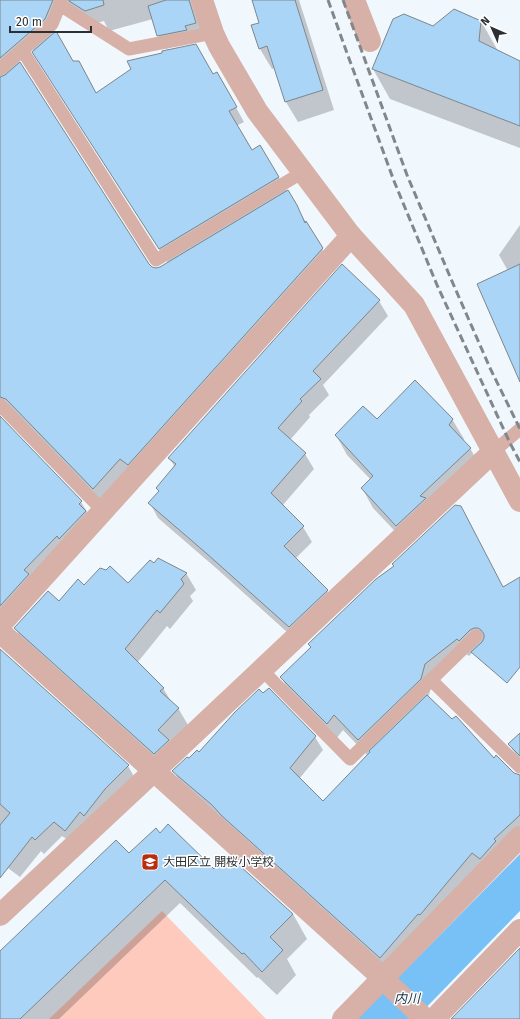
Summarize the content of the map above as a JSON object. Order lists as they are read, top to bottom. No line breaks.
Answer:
{"water":["内川"],"places":{"school or university":["大田区立 開桜小学校"]},"scale_bar":"20 m","north":"top left"}
